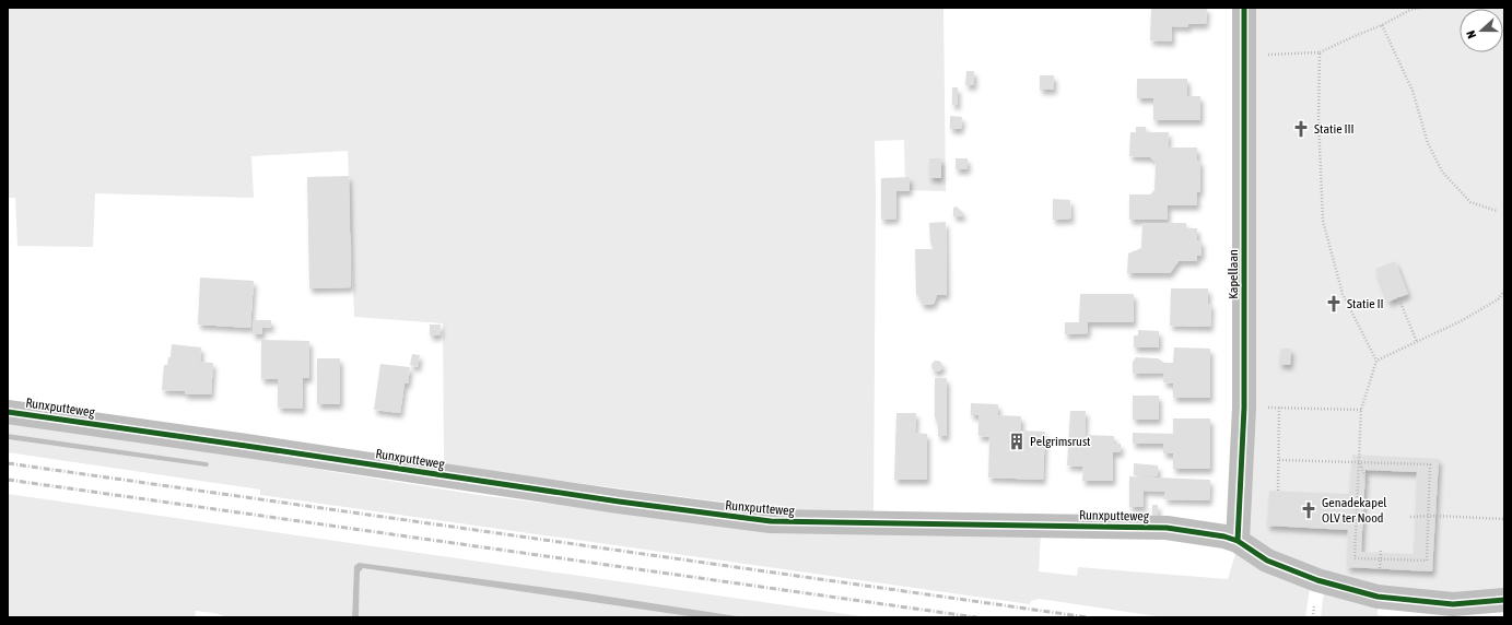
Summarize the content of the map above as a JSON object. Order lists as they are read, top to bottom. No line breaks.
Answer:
{"streets":{"street":["Kapellaan","Runxputteweg"]},"crossings":[["Kapellaan","Runxputteweg"]],"places":{"church":["Statie III","Statie II","Genadekapel OLV ter Nood"],"building":["Pelgrimsrust"]},"north":"left"}
